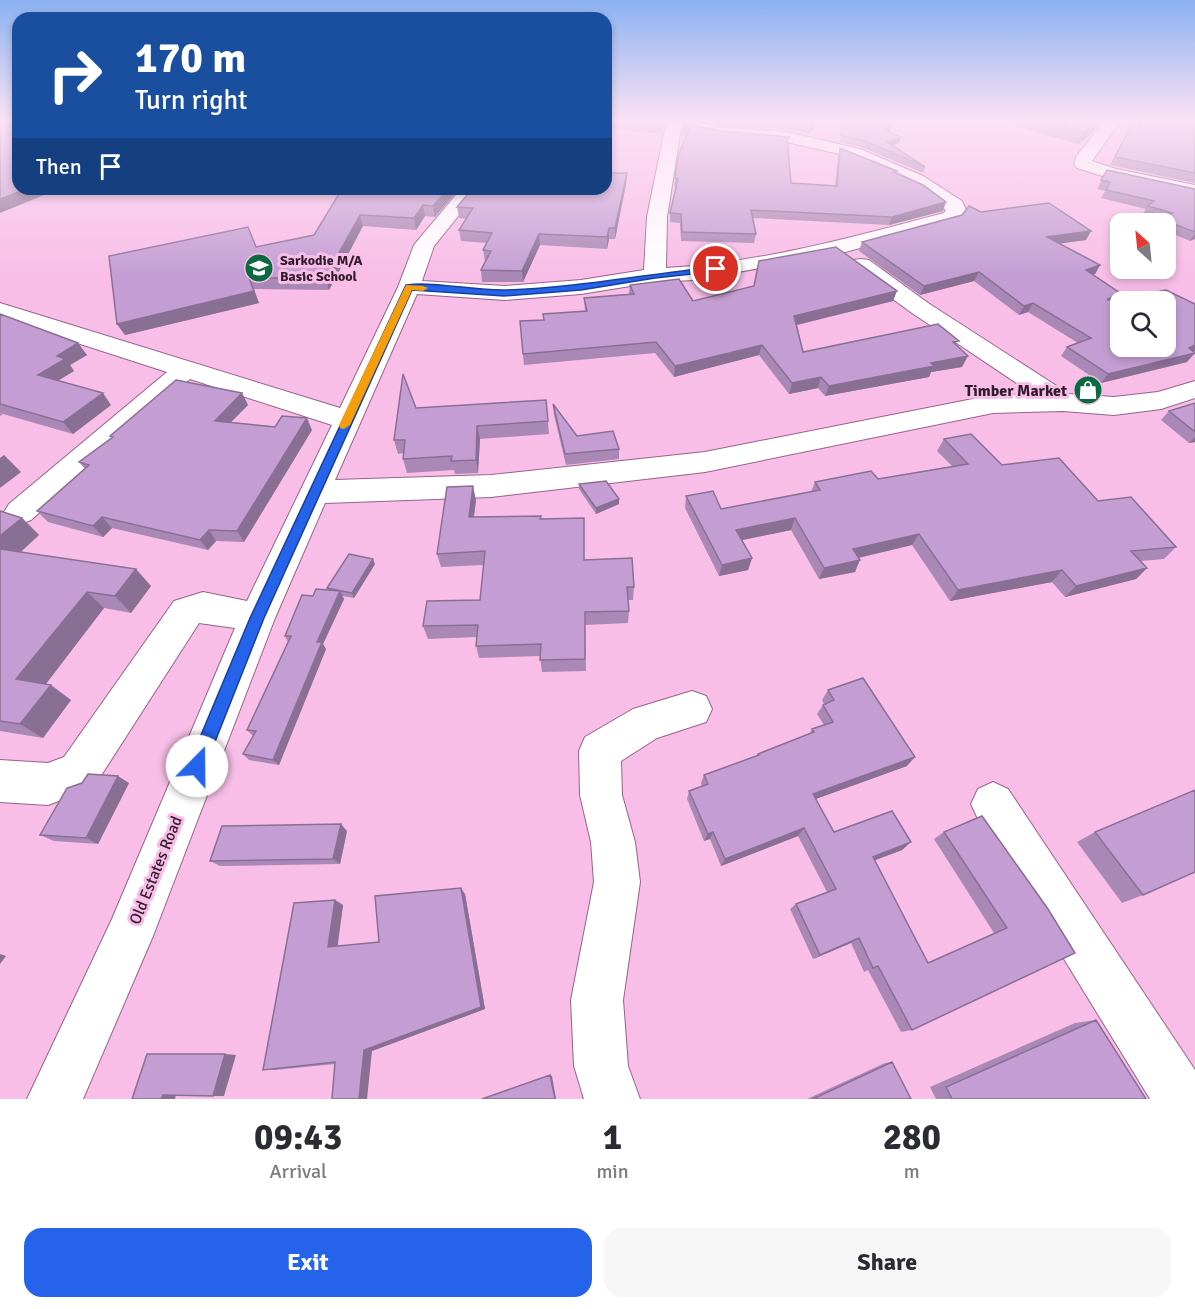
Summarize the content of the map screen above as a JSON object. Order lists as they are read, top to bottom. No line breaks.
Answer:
{"streets":{"street":["Old Estates Road"]},"places":{"school or university":["Sarkodie M/A Basic School"],"shop":["Timber Market"]},"north":"top left","page":{"turn":["170 m","Turn right"],"then":"Then","eta":["09:43","Arrival","1","min","280","m"],"buttons":["Exit","Share"]}}
